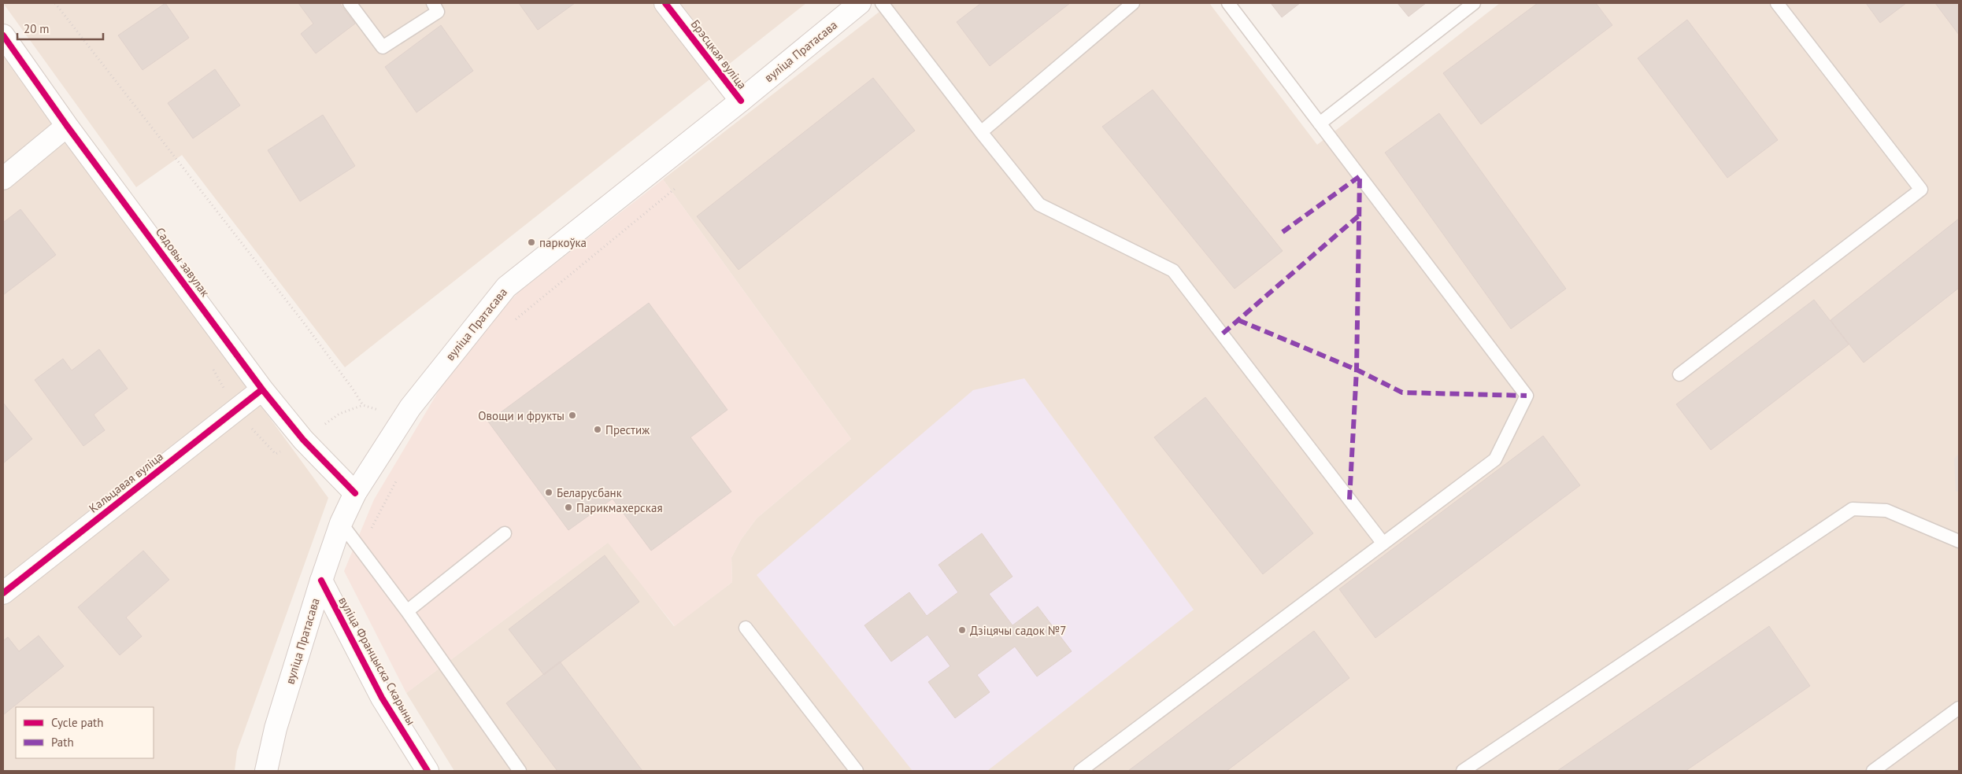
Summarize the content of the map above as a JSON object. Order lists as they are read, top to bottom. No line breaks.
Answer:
{"streets":{"street":["вуліца Пратасава","Брэсцкая вуліца","Садовы завулак","Кальцавая вуліца","вуліца Францыска Скарыны"]},"crossings":[["вуліца Пратасава","Брэсцкая вуліца"],["вуліца Пратасава","Садовы завулак"],["вуліца Пратасава","вуліца Францыска Скарыны"],["Садовы завулак","Кальцавая вуліца"]],"places":["паркоўка","Овощи и фрукты","Престиж","Беларусбанк","Парикмахерская","Дзіцячы садок №7"],"legend":["Cycle path","Path"],"scale_bar":"20 m"}
